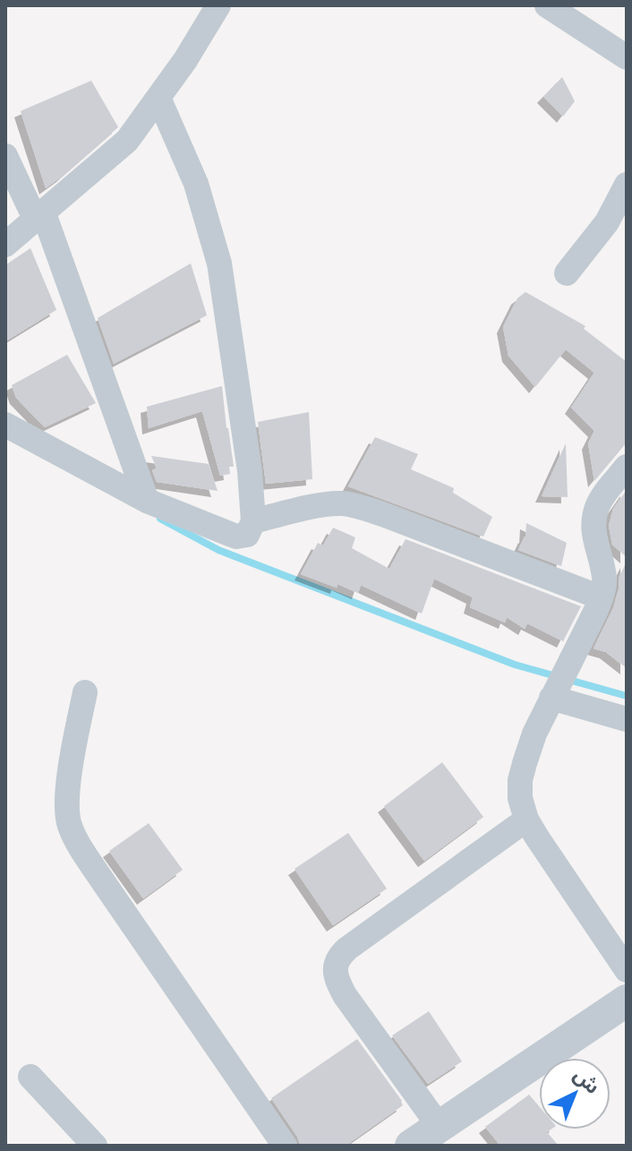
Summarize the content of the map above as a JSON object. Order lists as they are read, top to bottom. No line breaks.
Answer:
{"north":"top right"}
